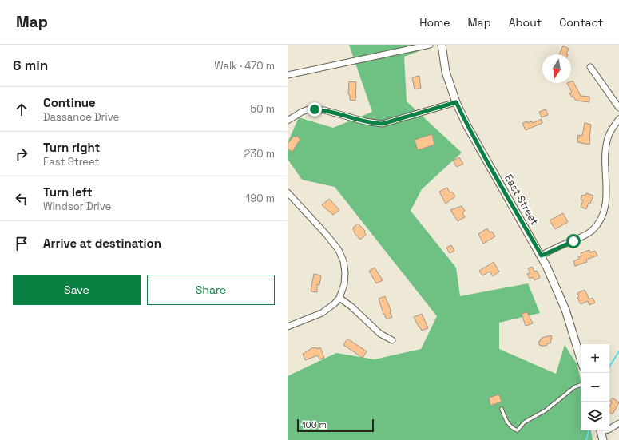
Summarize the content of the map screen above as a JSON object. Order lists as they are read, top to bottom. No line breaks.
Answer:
{"streets":{"street":["East Street"]},"scale_bar":"100 m","north":"bottom","page":{"header":"Map","nav":["Home","Map","About","Contact"],"heading":["6 min","Walk · 470 m"],"list":[["Continue","Dassance Drive","50 m"],["Turn right","East Street","230 m"],["Turn left","Windsor Drive","190 m"],"Arrive at destination"],"buttons":["Save","Share"],"map_buttons":["+","−"],"scale":"100 m"}}
